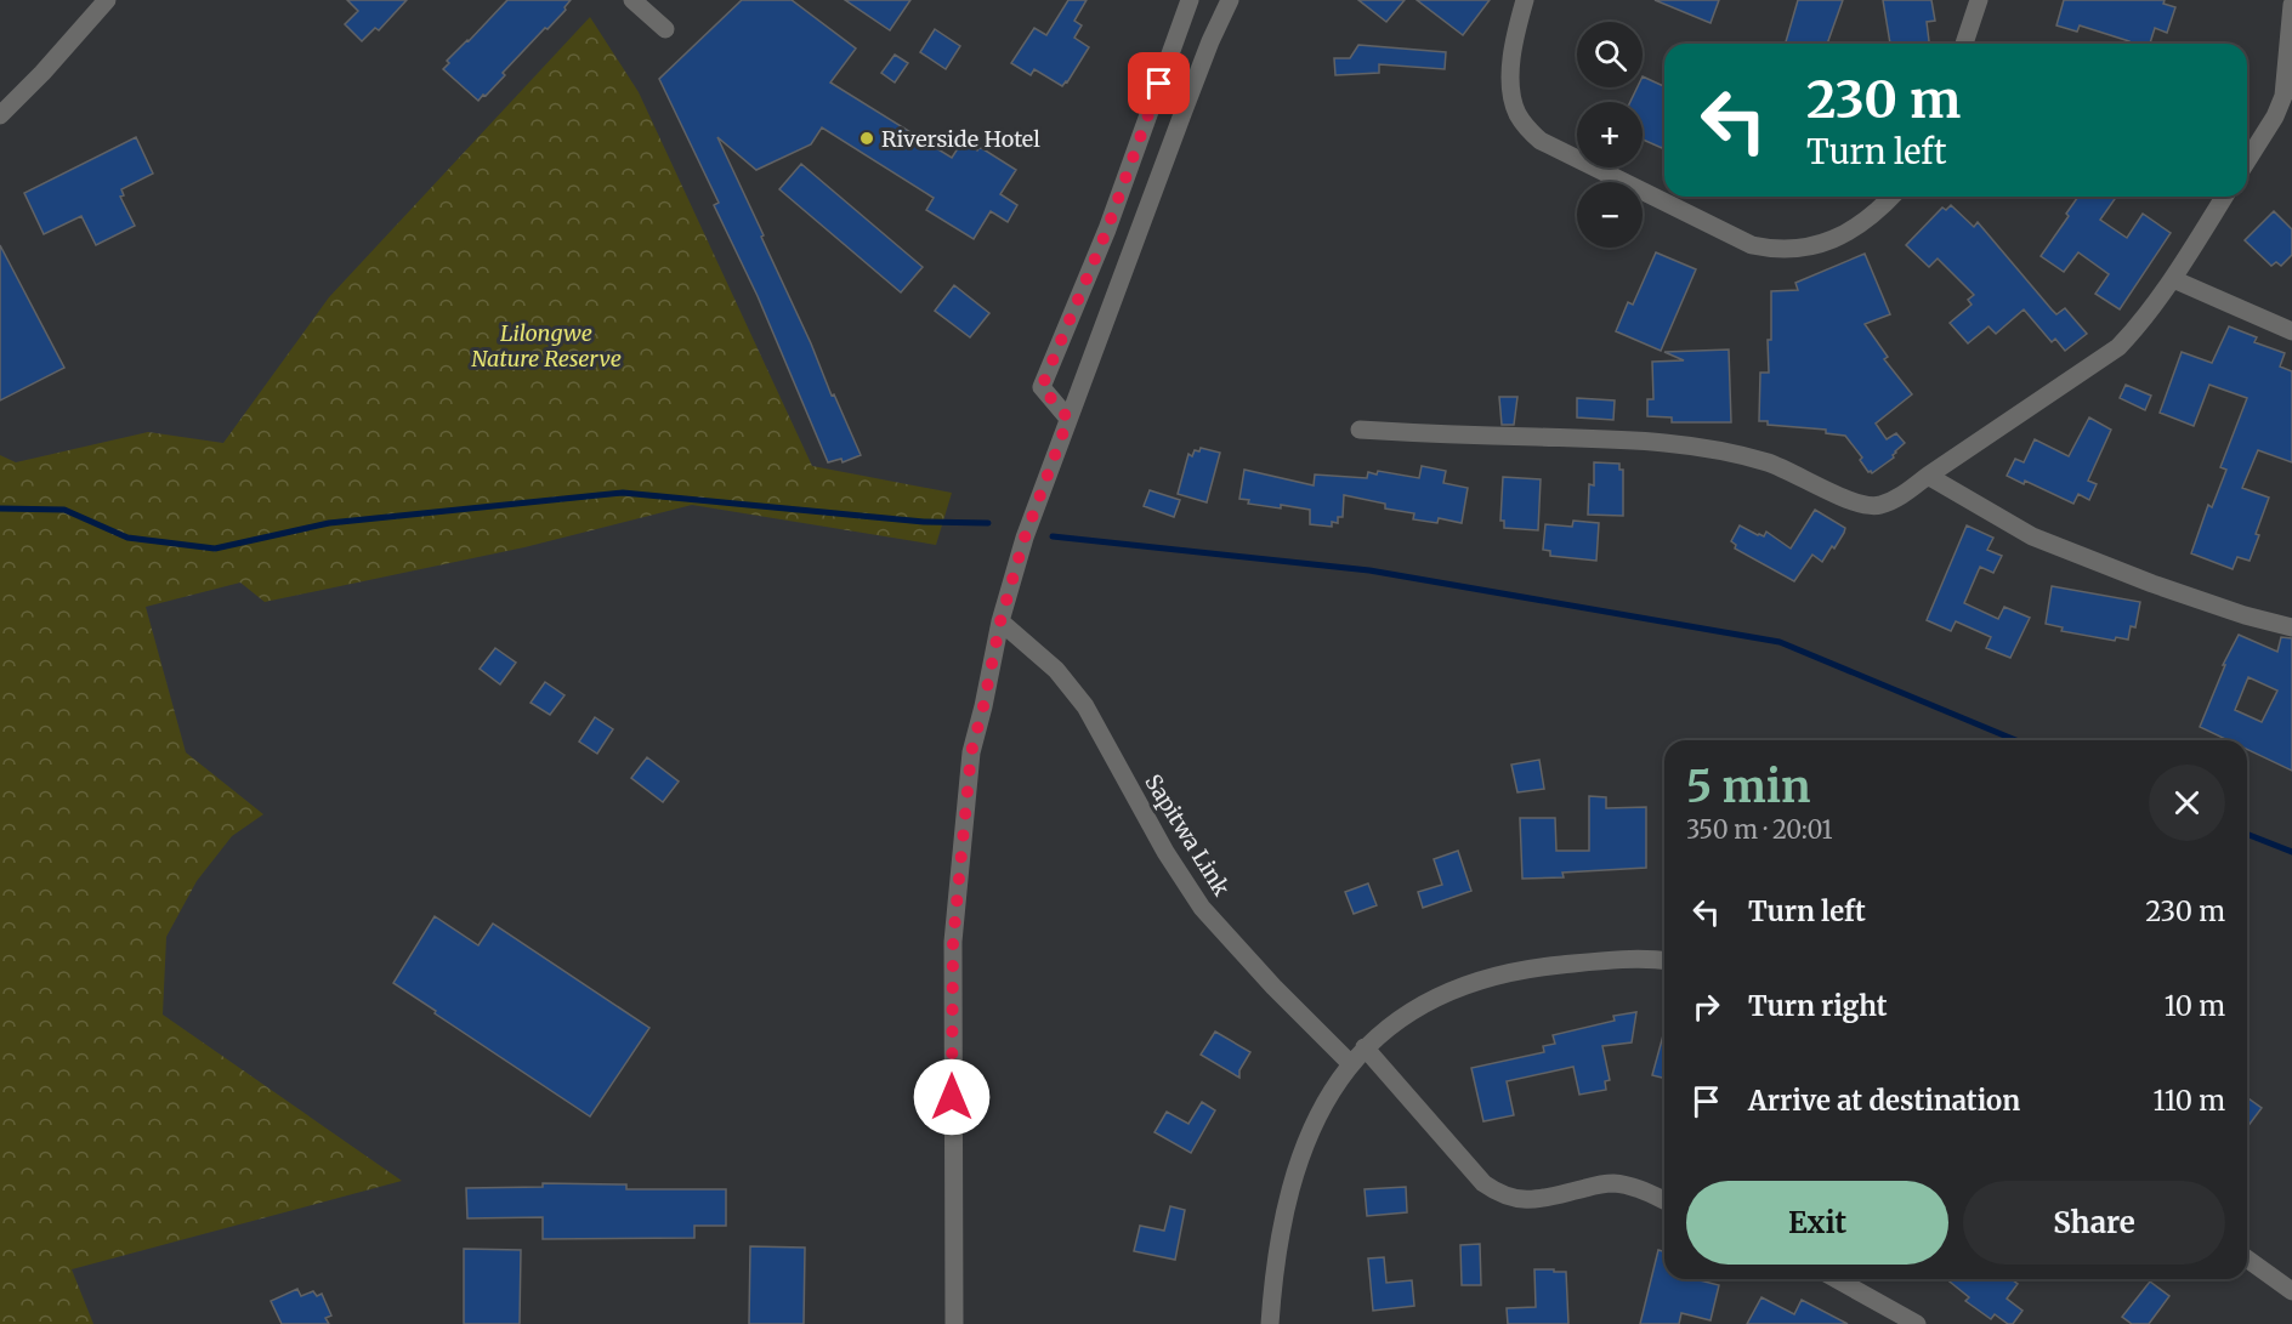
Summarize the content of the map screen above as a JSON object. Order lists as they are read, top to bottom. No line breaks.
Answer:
{"streets":{"street":["Sapitwa Link"]},"parks":["Lilongwe Nature Reserve"],"places":["Riverside Hotel"],"page":{"map_buttons":["+","−"],"turn":["230 m","Turn left"],"heading":["5 min","350 m · 20:01"],"list":[{"name":"Turn left","value":"230 m"},{"name":"Turn right","value":"10 m"},{"name":"Arrive at destination","value":"110 m"}],"buttons":["Exit","Share"]}}
